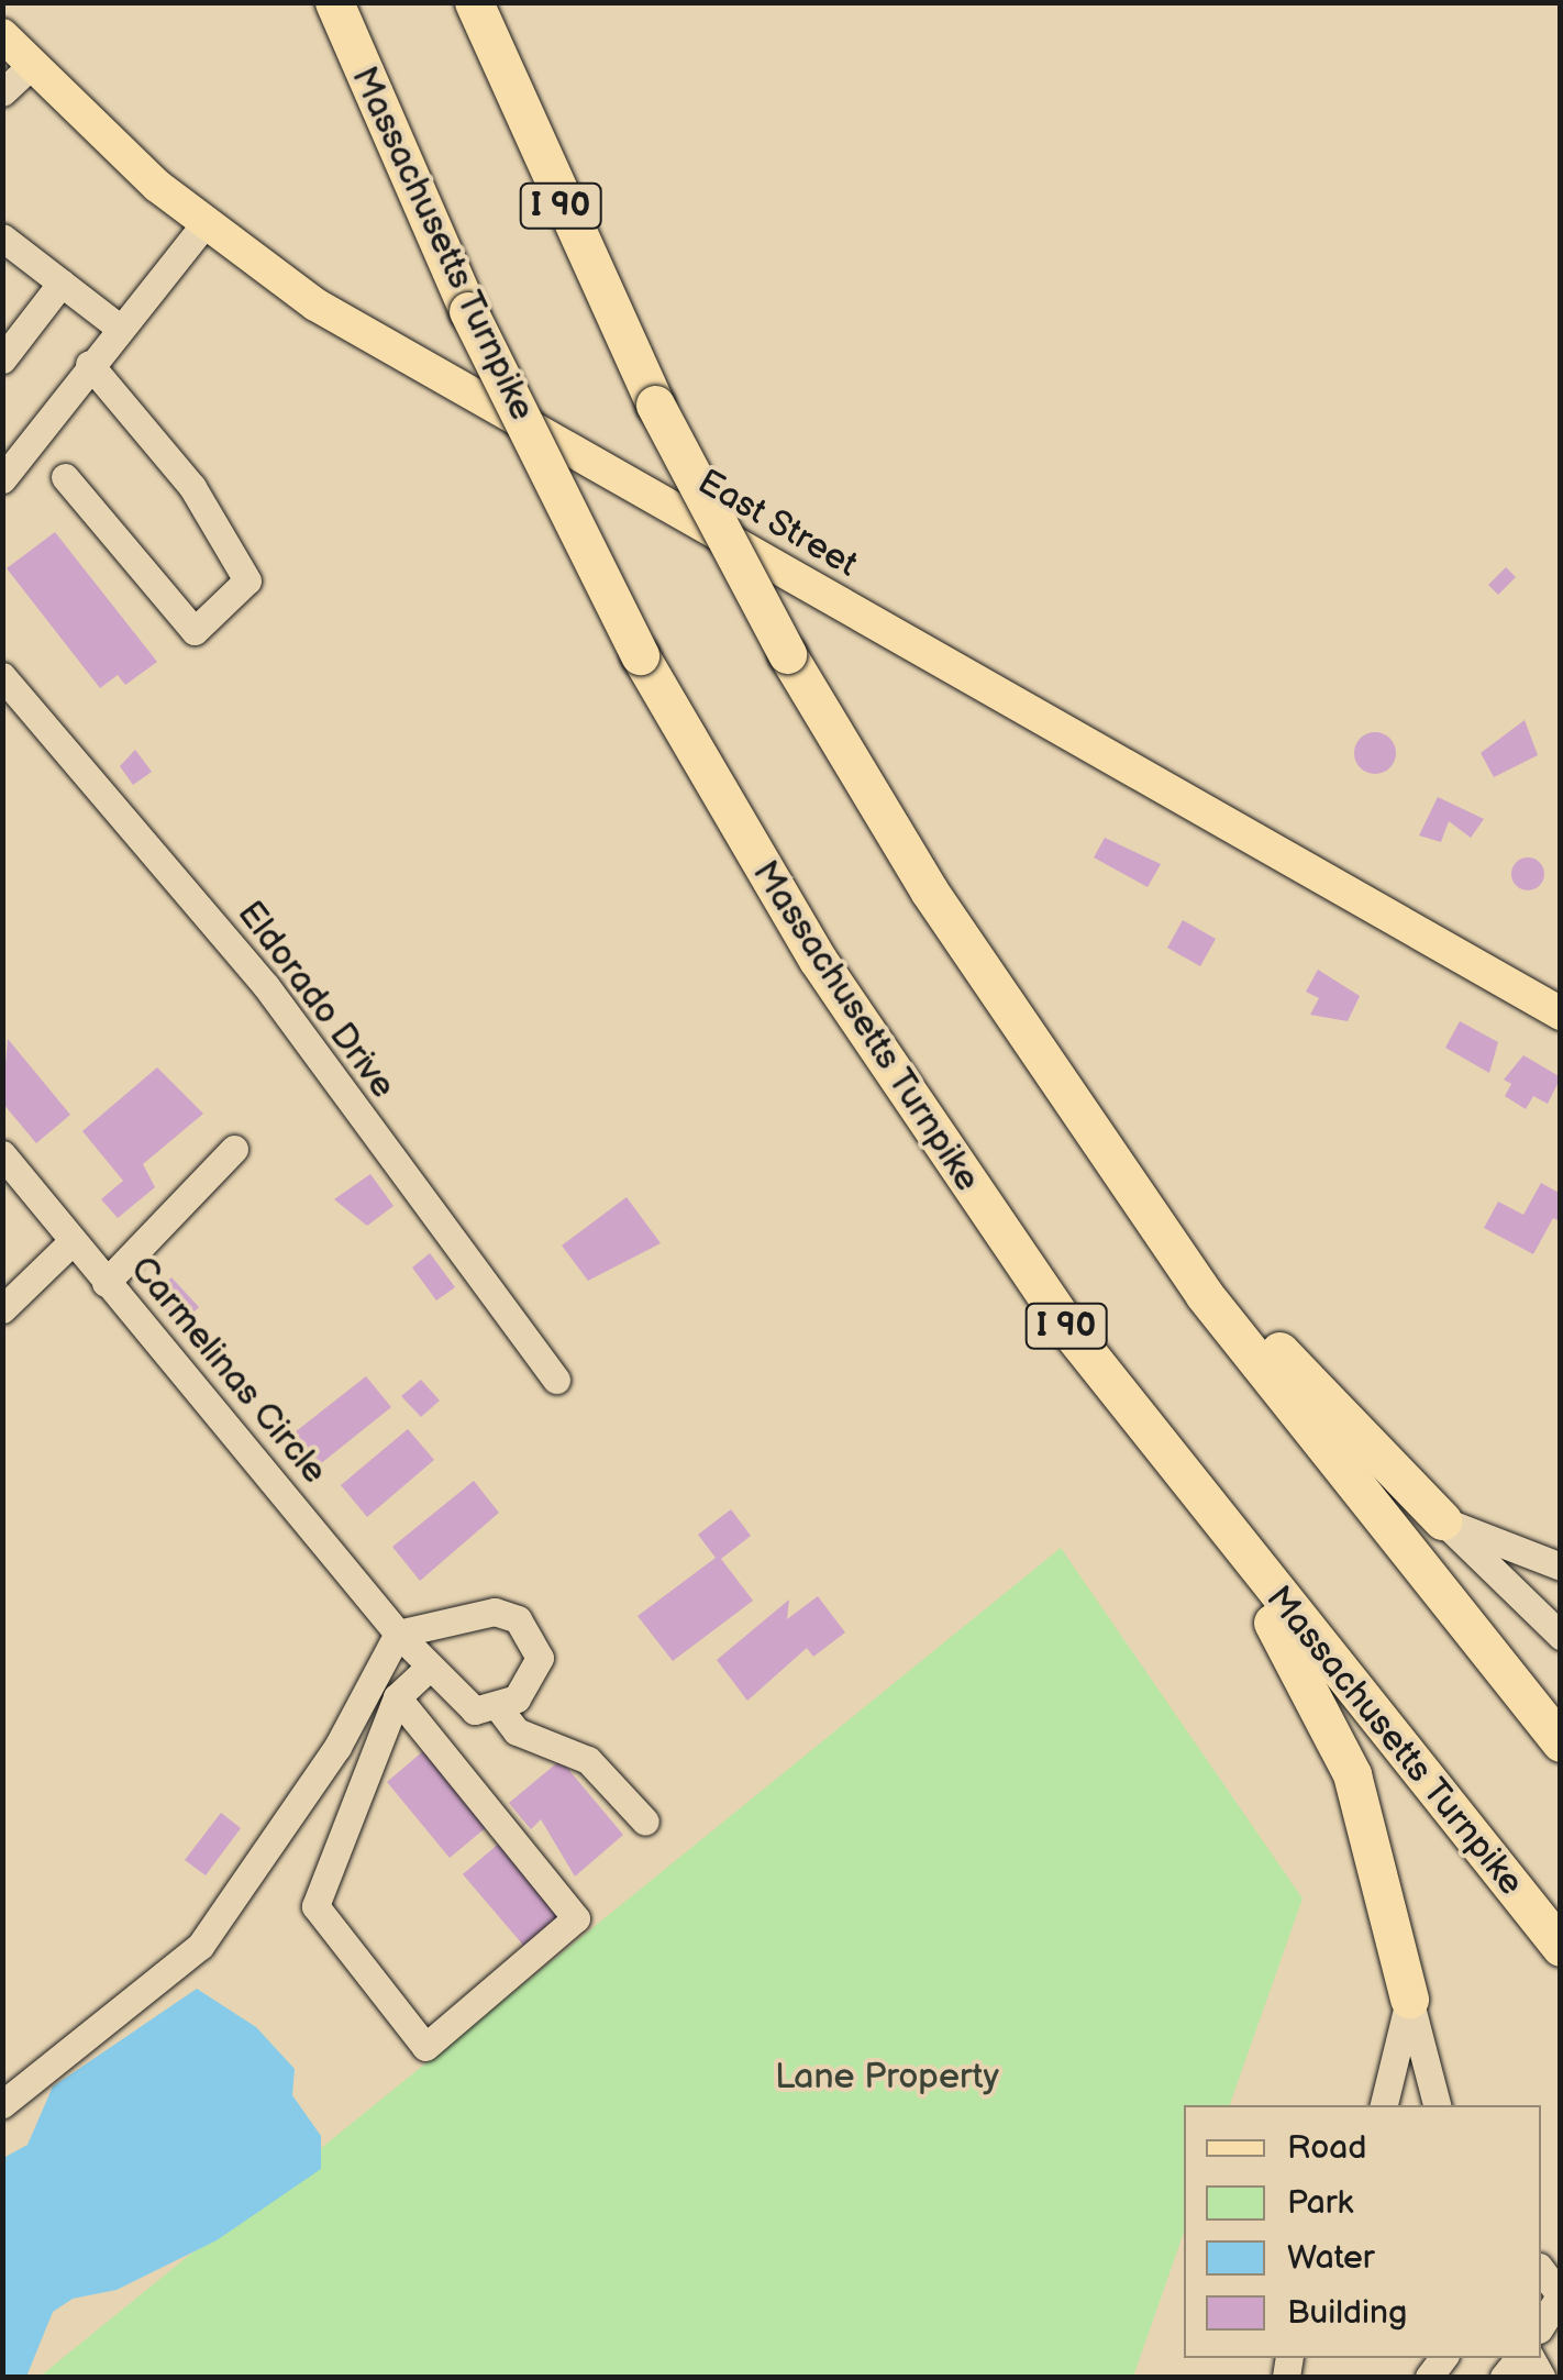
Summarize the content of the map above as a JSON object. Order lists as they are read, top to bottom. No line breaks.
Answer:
{"streets":{"highway":["I 90","Massachusetts Turnpike"],"main road":["East Street"],"street":["Eldorado Drive","Carmelinas Circle"]},"parks":["Lane Property"],"legend":["Road","Park","Water","Building"]}
